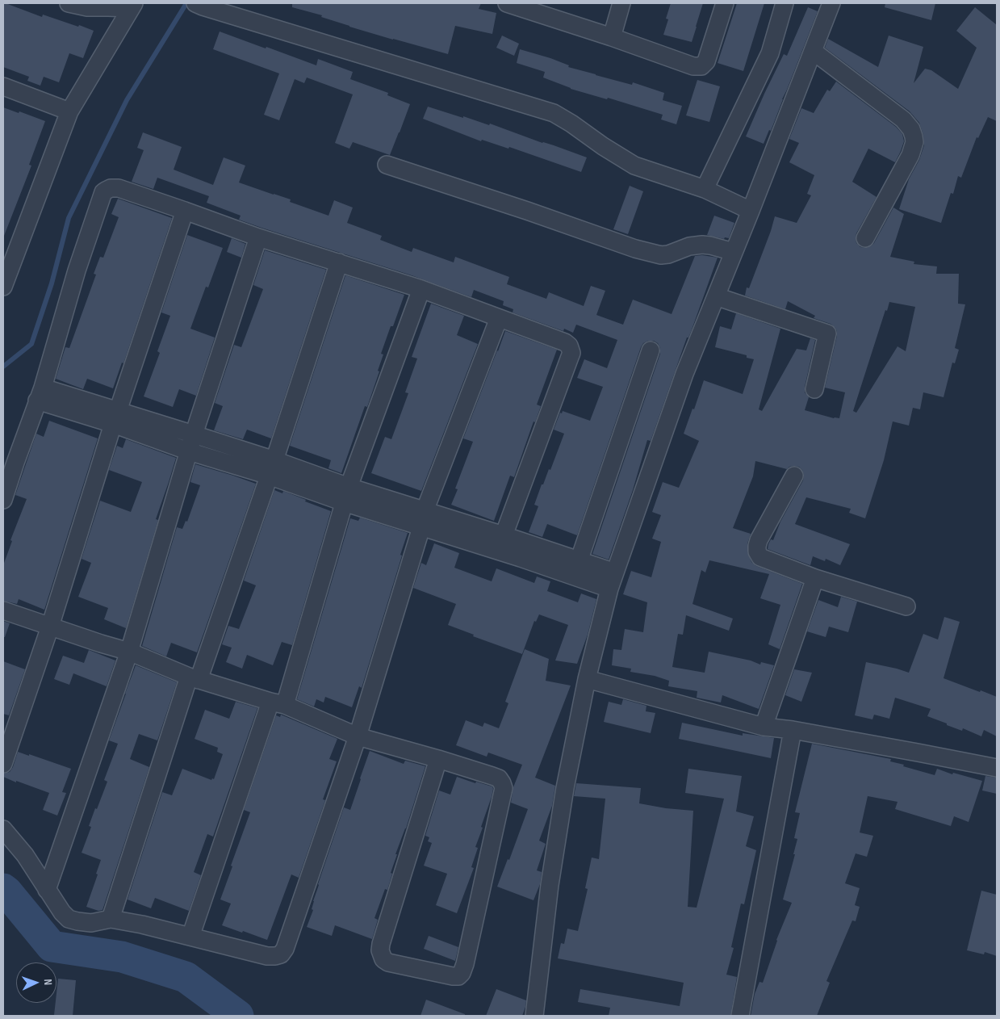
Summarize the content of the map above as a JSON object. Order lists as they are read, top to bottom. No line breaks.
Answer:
{"north":"right"}
